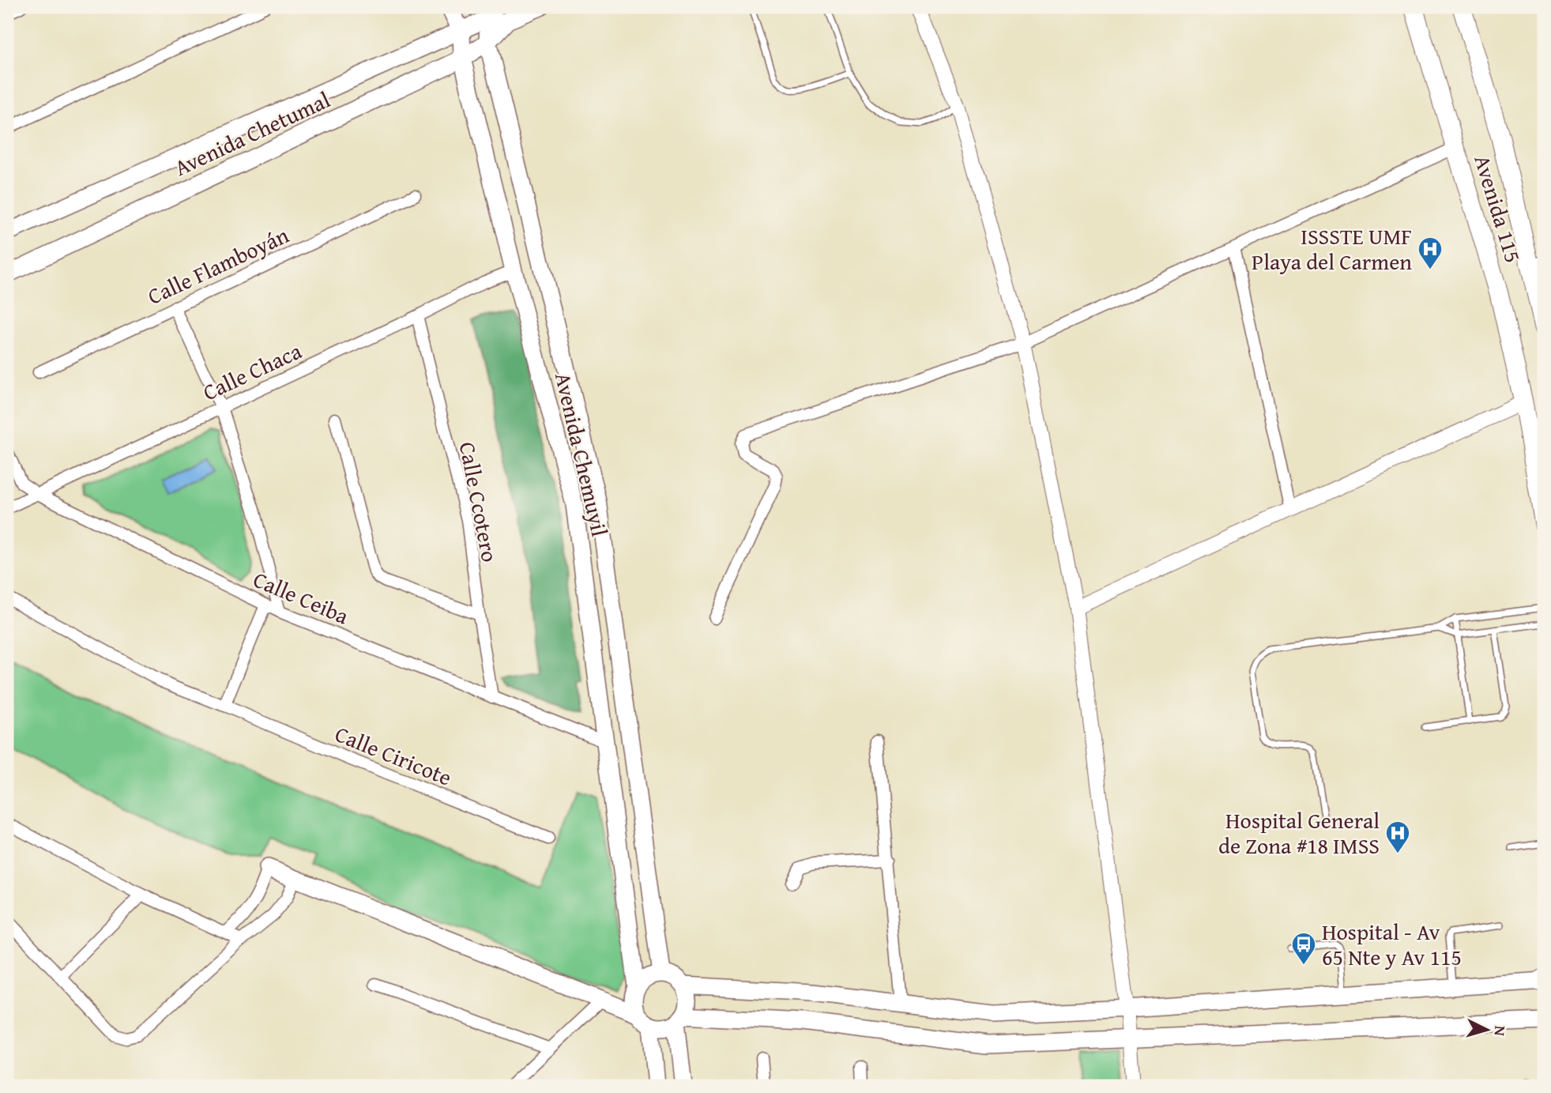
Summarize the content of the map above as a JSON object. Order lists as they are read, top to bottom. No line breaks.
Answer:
{"streets":{"main road":["Avenida Chetumal","Avenida 115","Avenida Chemuyil"],"street":["Calle Flamboyán","Calle Chaca","Calle Ccotero","Calle Ceiba","Calle Ciricote"]},"crossings":[["Avenida Chetumal","Avenida Chemuyil"],["Calle Chaca","Avenida Chemuyil"],["Calle Chaca","Calle Ccotero"],["Calle Chaca","Calle Ceiba"],["Avenida Chemuyil","Calle Ceiba"],["Calle Ccotero","Calle Ceiba"]],"places":{"hospital":["ISSSTE UMF Playa del Carmen","Hospital General de Zona #18 IMSS"],"bus stop":["Hospital - Av 65 Nte y Av 115"]},"north":"right"}
